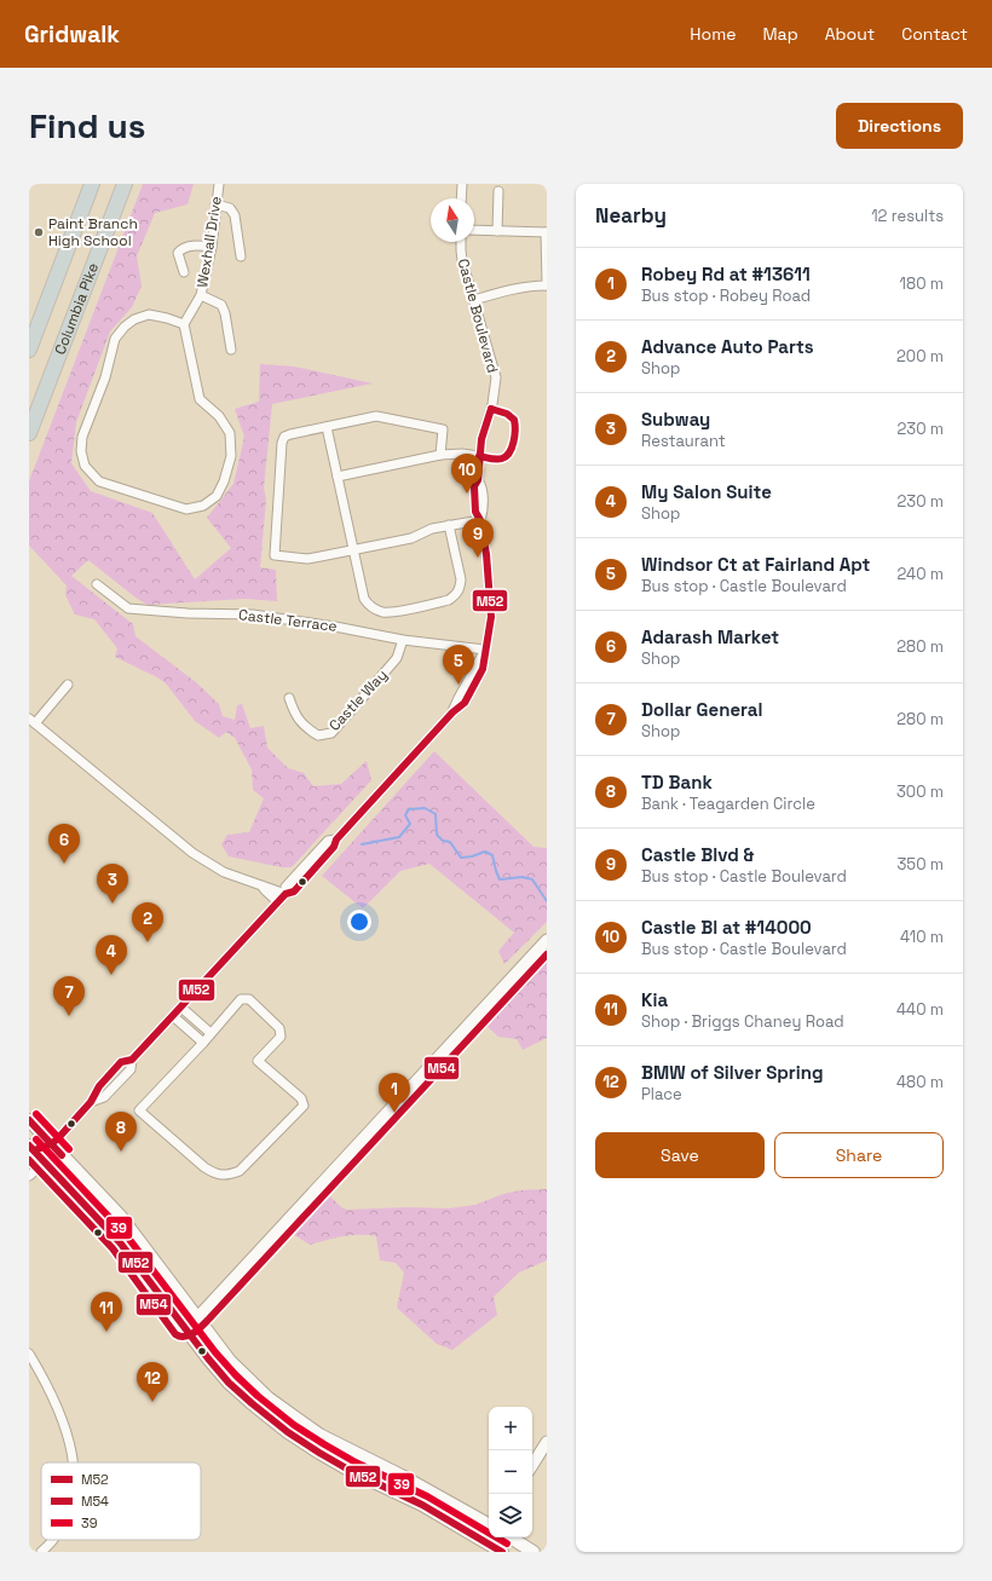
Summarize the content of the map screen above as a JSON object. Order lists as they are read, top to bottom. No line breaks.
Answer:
{"streets":{"highway":["Columbia Pike"],"street":["Wexhall Drive","Castle Boulevard","Castle Terrace","Castle Way"]},"crossings":[["Castle Boulevard","Castle Terrace"],["Castle Terrace","Castle Way"]],"places":["Paint Branch High School"],"lines":["transit line M52","transit line M54","transit line 39"],"legend":["M52","M54","39"],"north":"top","page":{"header":"Gridwalk","nav":["Home","Map","About","Contact"],"buttons":["Directions",["Save","Share"]],"title":"Find us","heading":["Nearby","12 results"],"list":[{"mark":"1","name":"Robey Rd at #13611","note":"Bus stop · Robey Road","value":"180 m"},{"mark":"2","name":"Advance Auto Parts","note":"Shop","value":"200 m"},{"mark":"3","name":"Subway","note":"Restaurant","value":"230 m"},{"mark":"4","name":"My Salon Suite","note":"Shop","value":"230 m"},{"mark":"5","name":"Windsor Ct at Fairland Apt","note":"Bus stop · Castle Boulevard","value":"240 m"},{"mark":"6","name":"Adarash Market","note":"Shop","value":"280 m"},{"mark":"7","name":"Dollar General","note":"Shop","value":"280 m"},{"mark":"8","name":"TD Bank","note":"Bank · Teagarden Circle","value":"300 m"},{"mark":"9","name":"Castle Blvd &","note":"Bus stop · Castle Boulevard","value":"350 m"},{"mark":"10","name":"Castle Bl at #14000","note":"Bus stop · Castle Boulevard","value":"410 m"},{"mark":"11","name":"Kia","note":"Shop · Briggs Chaney Road","value":"440 m"},{"mark":"12","name":"BMW of Silver Spring","note":"Place","value":"480 m"}],"pins":["10","9","5","6","3","2","4","7","1","8","11","12"],"map_buttons":["+","−"]}}
